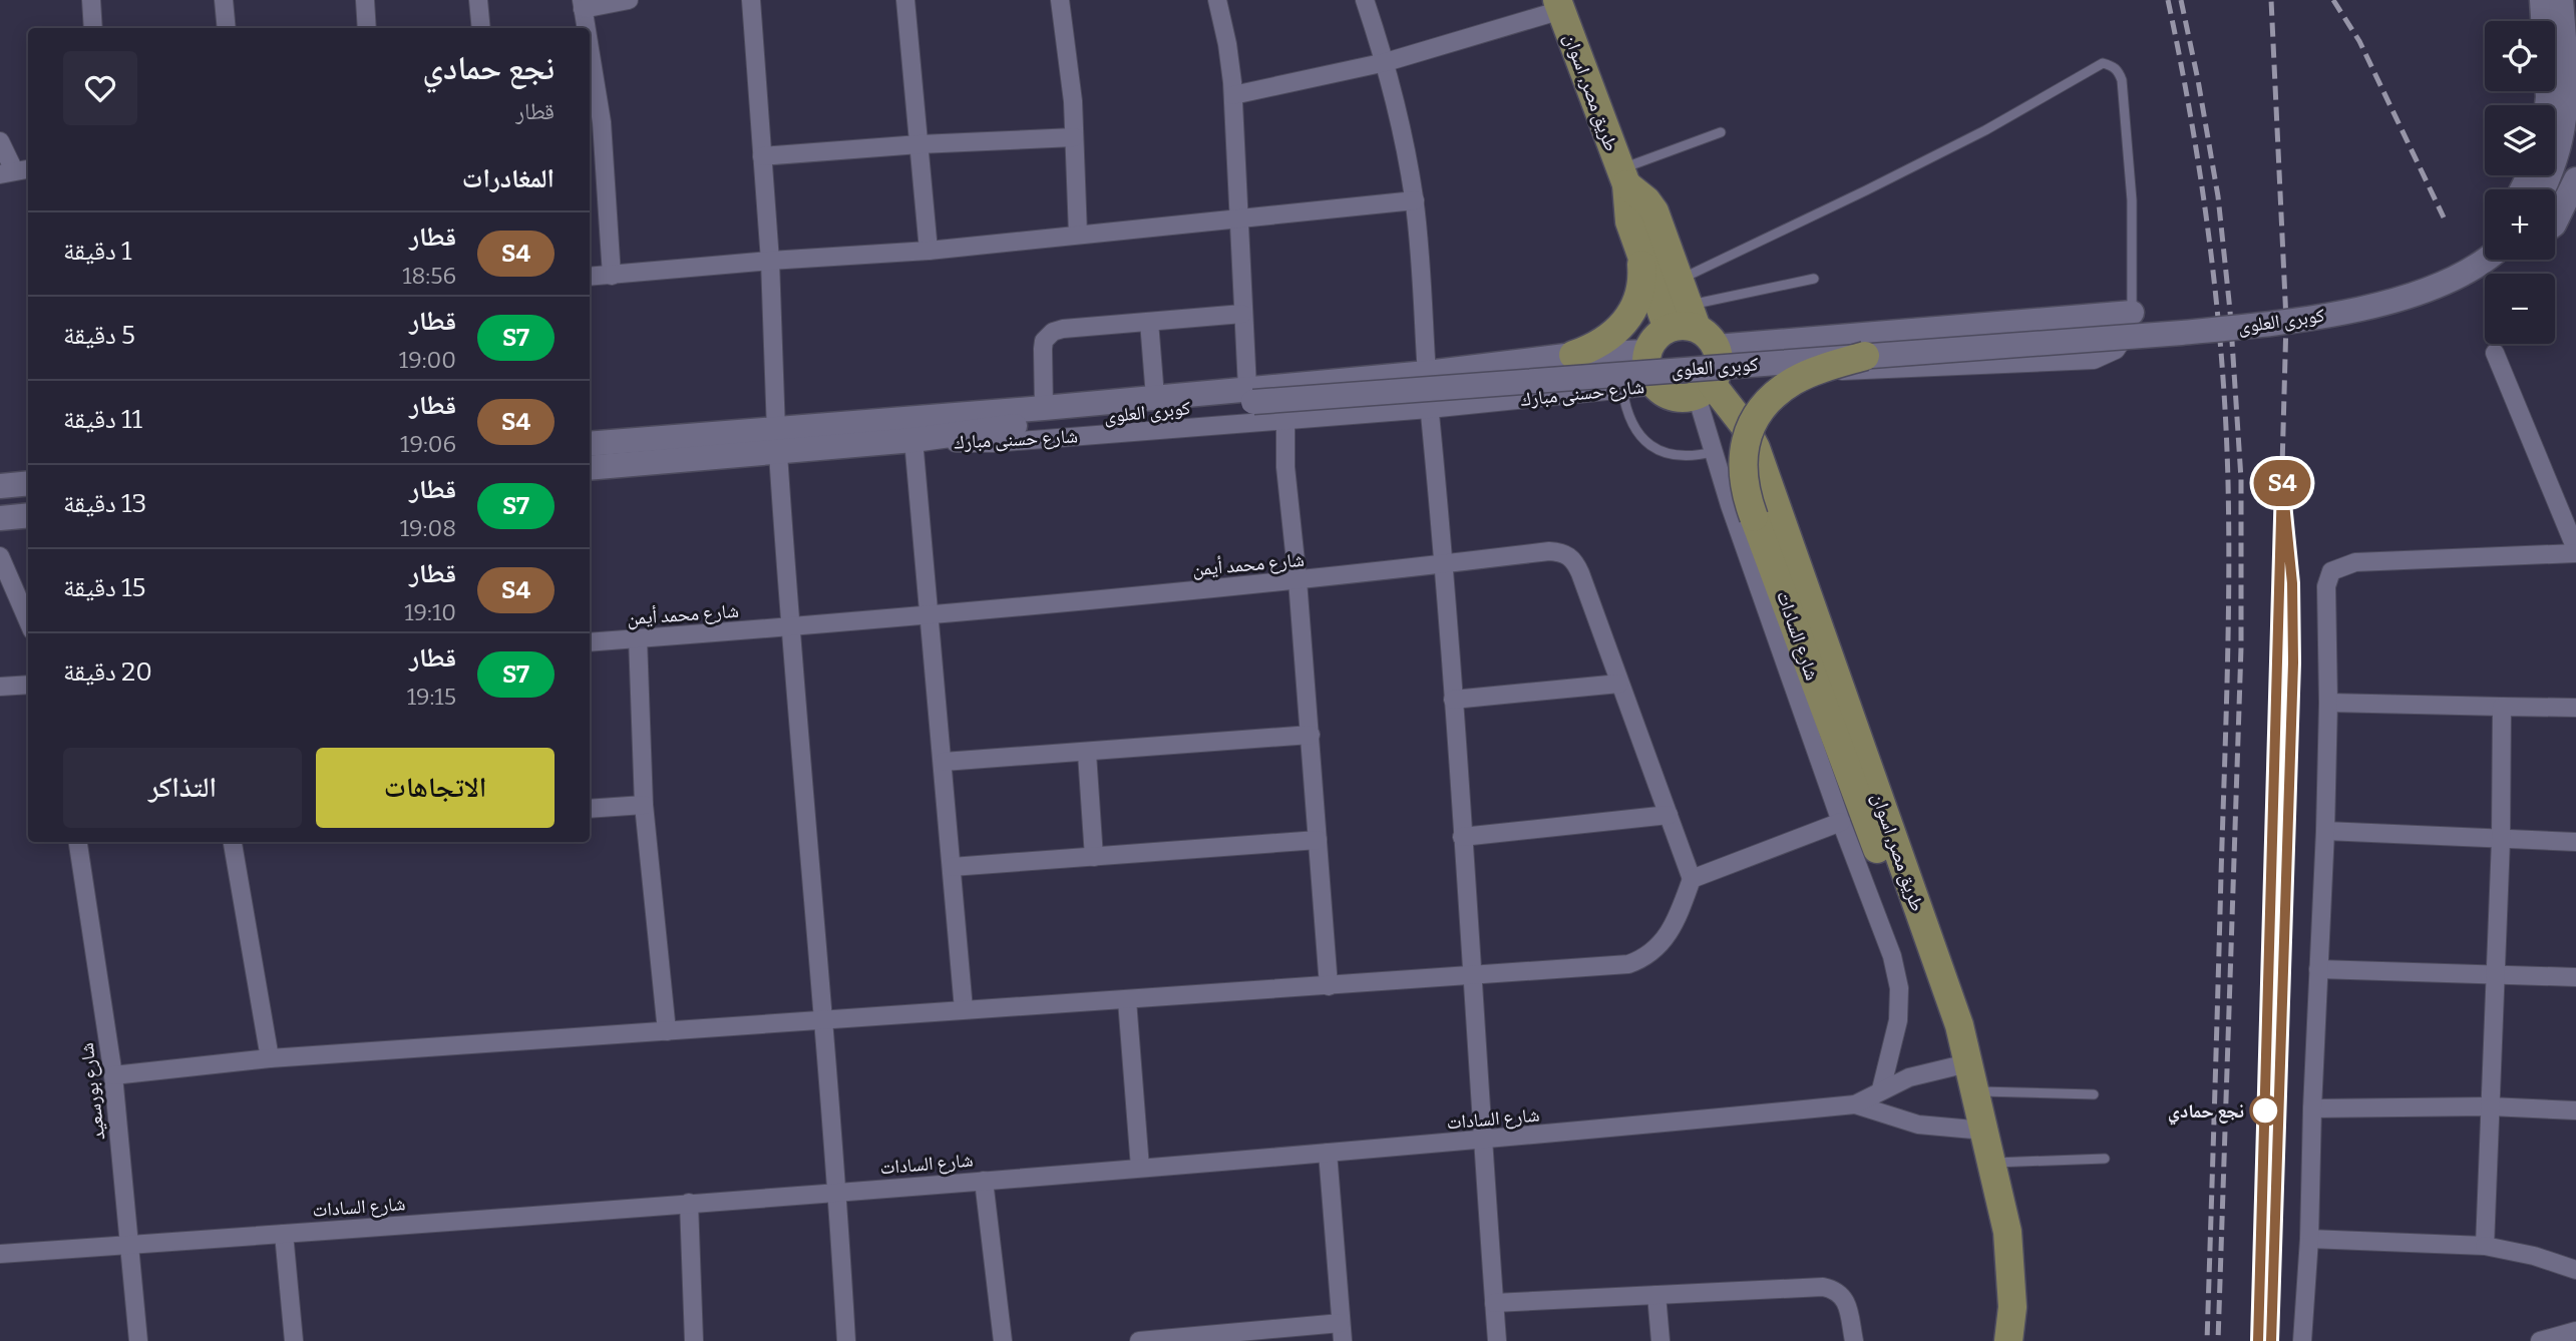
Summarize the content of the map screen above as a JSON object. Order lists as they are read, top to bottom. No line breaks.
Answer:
{"streets":{"main road":["طريق مصر, اسوان","كوبرى العلوى","شارع حسنى مبارك"],"street":["شارع محمد أيمن","شارع السادات","شارع بورسعيد"]},"crossings":[["طريق مصر, اسوان","شارع السادات"],["كوبرى العلوى","شارع حسنى مبارك"],["شارع السادات","شارع بورسعيد"]],"places":["نجع حمادي"],"page":{"on_map":"S4","map_buttons":["+","−"],"heading":[["نجع حمادي","قطار"],"المغادرات"],"list":[{"mark":"S4","name":"قطار","note":"18:56","value":"1 دقيقة"},{"mark":"S7","name":"قطار","note":"19:00","value":"5 دقيقة"},{"mark":"S4","name":"قطار","note":"19:06","value":"11 دقيقة"},{"mark":"S7","name":"قطار","note":"19:08","value":"13 دقيقة"},{"mark":"S4","name":"قطار","note":"19:10","value":"15 دقيقة"},{"mark":"S7","name":"قطار","note":"19:15","value":"20 دقيقة"}],"buttons":["الاتجاهات","التذاكر"]}}
